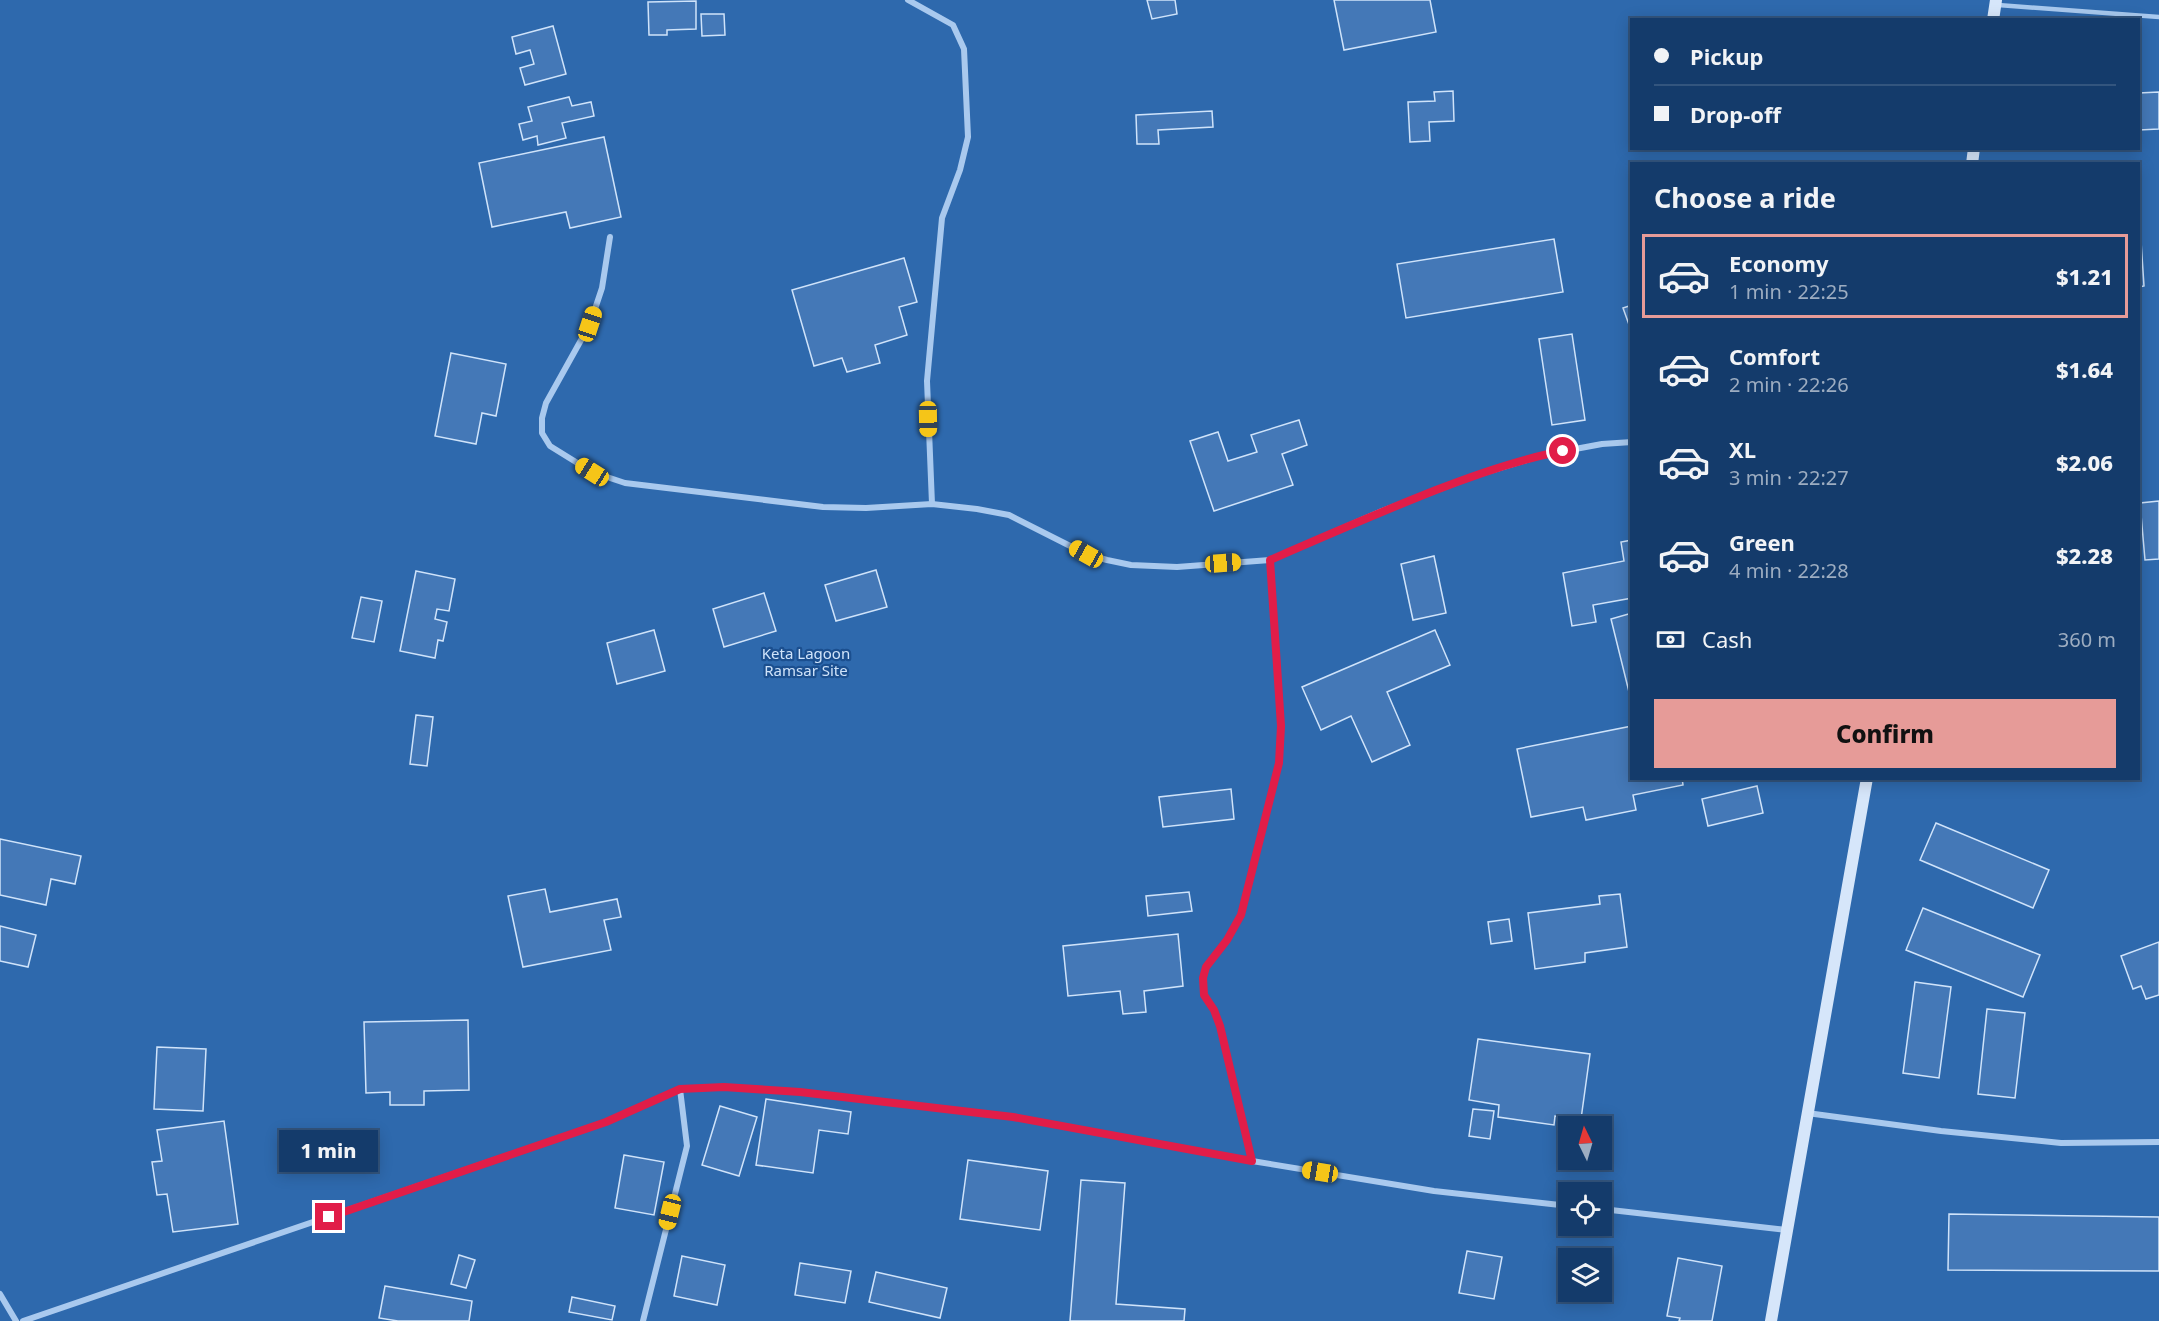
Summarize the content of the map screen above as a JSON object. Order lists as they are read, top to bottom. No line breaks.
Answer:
{"parks":["Keta Lagoon Ramsar Site"],"north":"top","page":{"banner":["Pickup","Drop-off"],"heading":"Choose a ride","list":[{"name":"Economy","note":"1 min · 22:25","value":"$1.21"},{"name":"Comfort","note":"2 min · 22:26","value":"$1.64"},{"name":"XL","note":"3 min · 22:27","value":"$2.06"},{"name":"Green","note":"4 min · 22:28","value":"$2.28"}],"pay":["Cash","360 m"],"buttons":"Confirm","bubble":"1 min"}}
